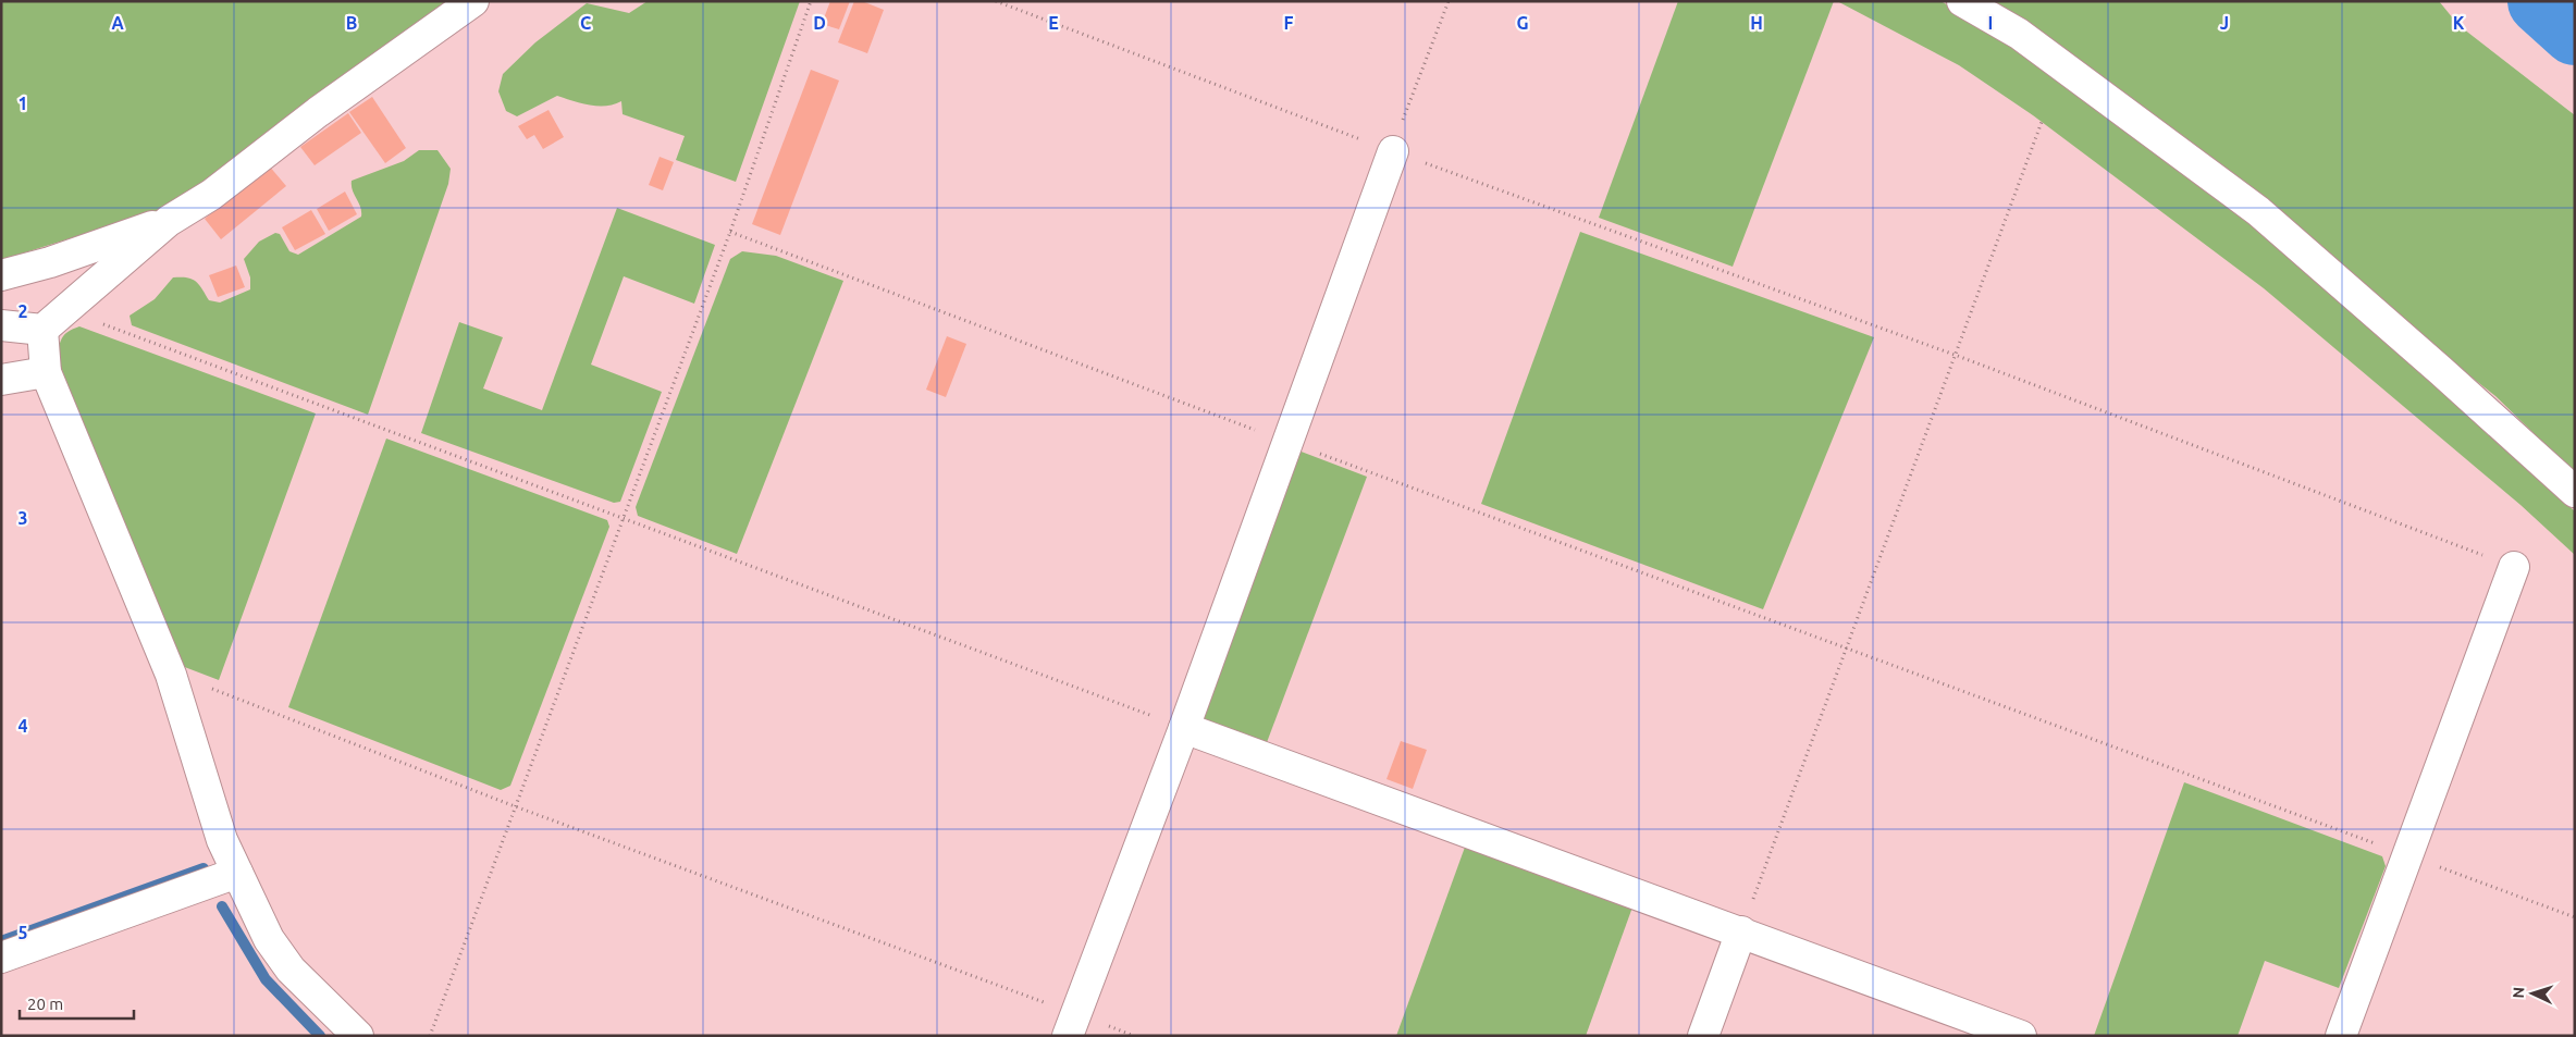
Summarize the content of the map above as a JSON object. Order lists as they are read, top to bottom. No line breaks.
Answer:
{"scale_bar":"20 m","north":"left","grid":{"columns":["A","B","C","D","E","F","G","H","I","J","K"],"rows":["1","2","3","4","5"]}}
